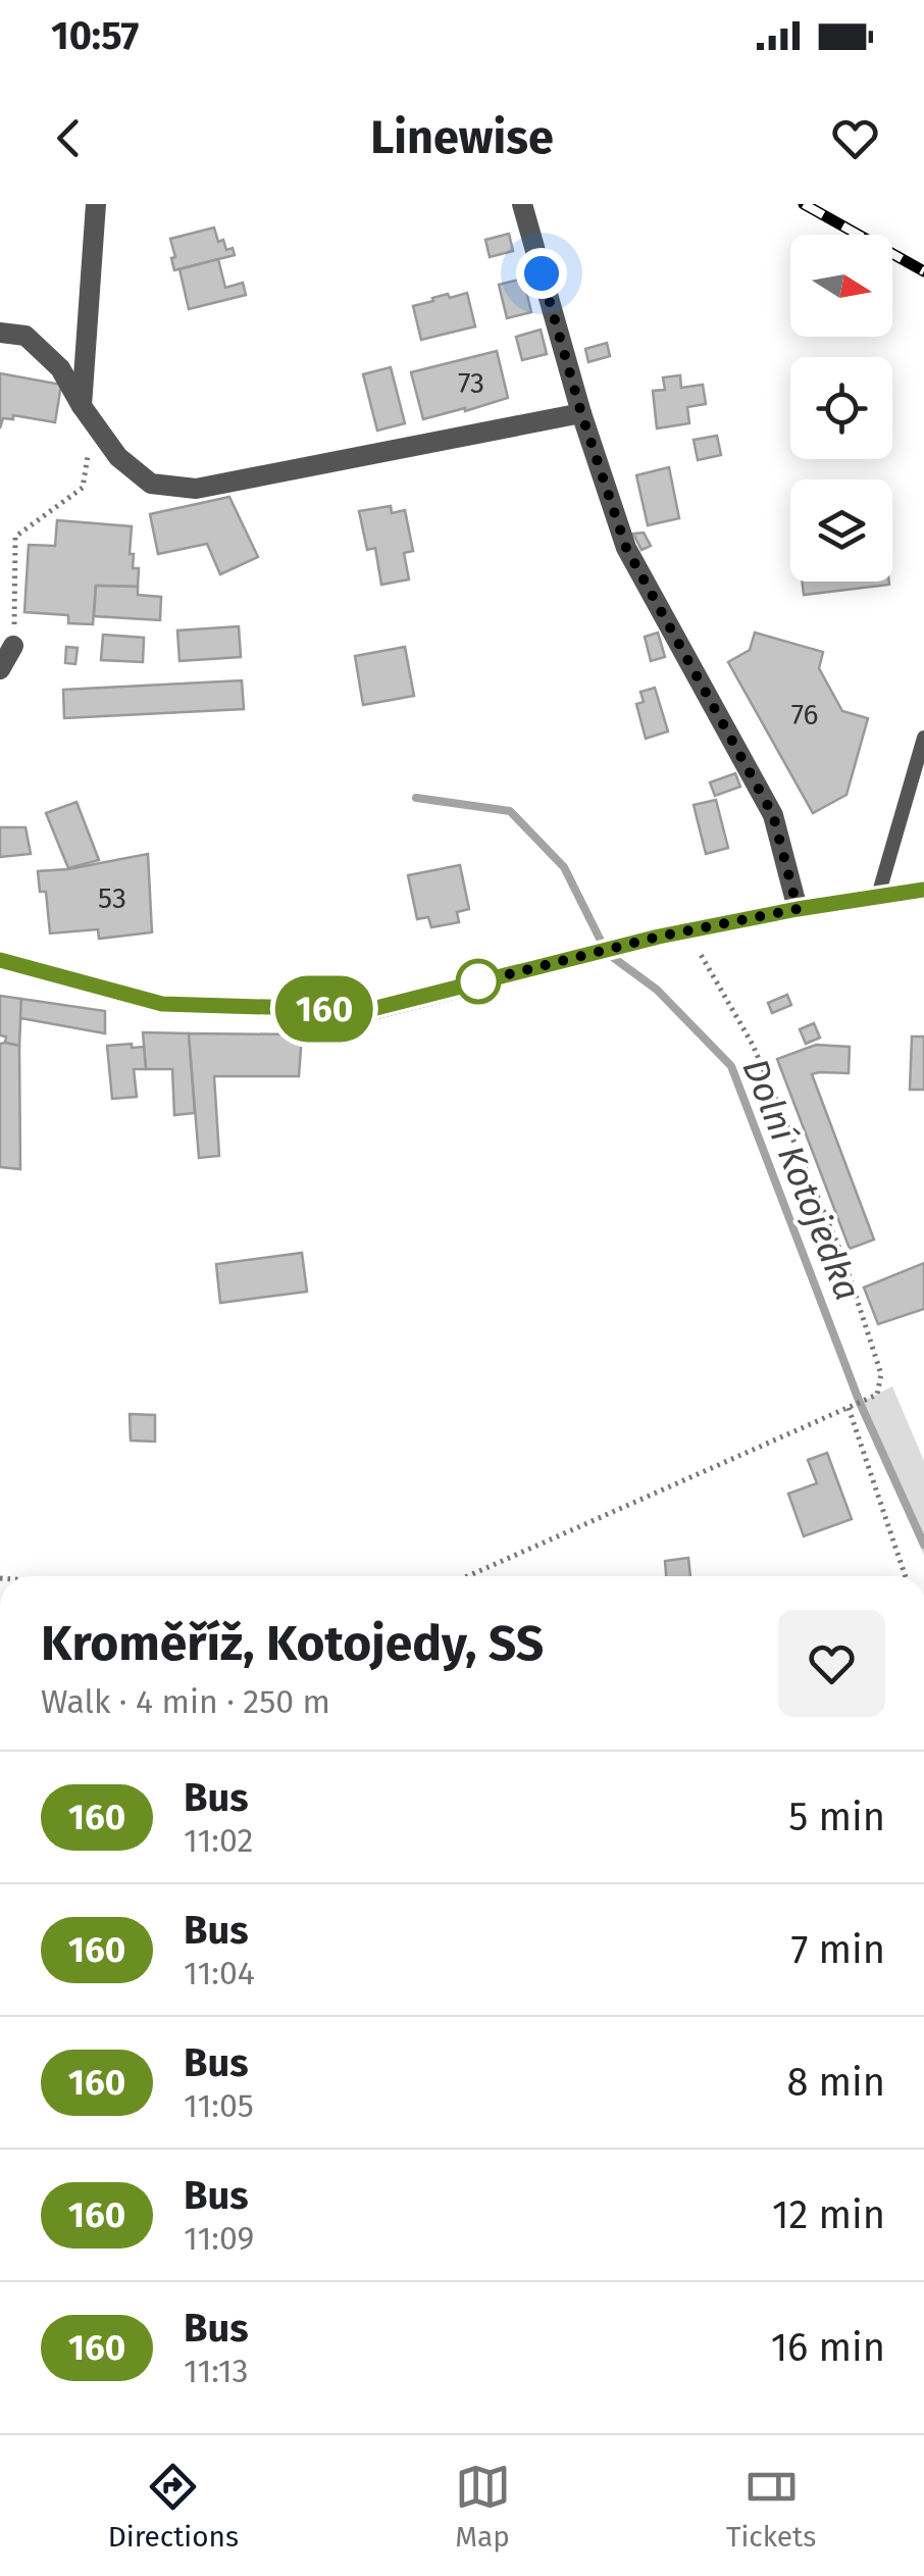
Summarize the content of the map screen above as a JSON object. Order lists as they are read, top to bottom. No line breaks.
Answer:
{"water":["Dolní Kotojedka"],"lines":["bus line 160"],"house_numbers":["73","76","53"],"north":"right","page":{"status":"10:57","header":"Linewise","on_map":"160","heading":["Kroměříž, Kotojedy, SS","Walk · 4 min · 250 m"],"list":[{"mark":"160","name":"Bus","note":"11:02","value":"5 min"},{"mark":"160","name":"Bus","note":"11:04","value":"7 min"},{"mark":"160","name":"Bus","note":"11:05","value":"8 min"},{"mark":"160","name":"Bus","note":"11:09","value":"12 min"},{"mark":"160","name":"Bus","note":"11:13","value":"16 min"}],"tabs":["Directions","Map","Tickets"]}}
